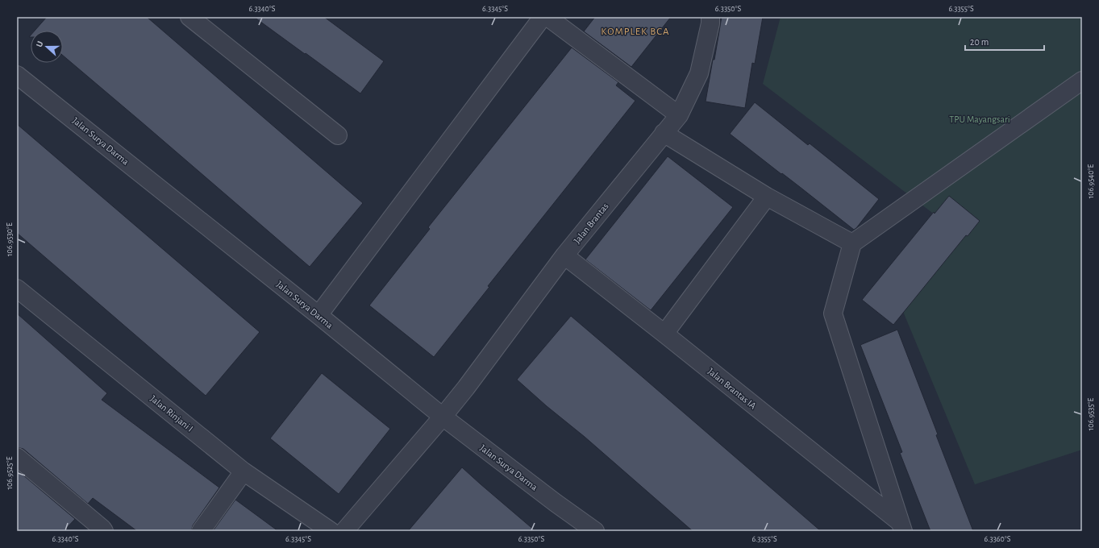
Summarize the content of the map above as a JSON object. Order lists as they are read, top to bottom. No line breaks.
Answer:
{"streets":{"street":["Jalan Surya Darma","Jalan Brantas","Jalan Brantas IA","Jalan Rinjani I"]},"crossings":[["Jalan Surya Darma","Jalan Brantas"],["Jalan Brantas","Jalan Brantas IA"]],"districts":["KOMPLEK BCA"],"parks":["TPU Mayangsari"],"scale_bar":"20 m","north":"left","coordinates":["6.3340°S","6.3345°S","6.3350°S","6.3355°S","106.9540°E","106.9530°E","106.9535°E","106.9525°E","6.3360°S"]}
